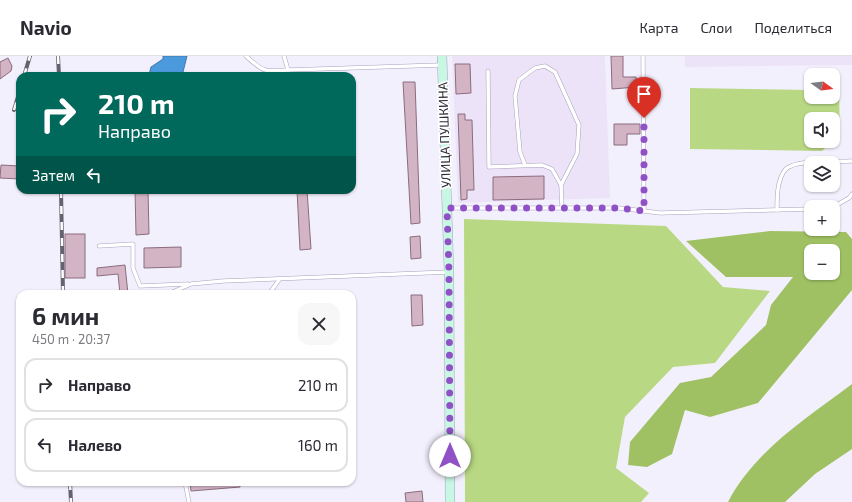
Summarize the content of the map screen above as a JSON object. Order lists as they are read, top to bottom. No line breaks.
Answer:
{"streets":{"main road":["УЛИЦА ПУШКИНА"]},"north":"right","page":{"header":"Navio","nav":["Карта","Слои","Поделиться"],"map_buttons":["+","−"],"turn":["210 m","Направо"],"then":"Затем","heading":["6 мин","450 m · 20:37"],"list":[{"name":"Направо","value":"210 m"},{"name":"Налево","value":"160 m"}]}}
